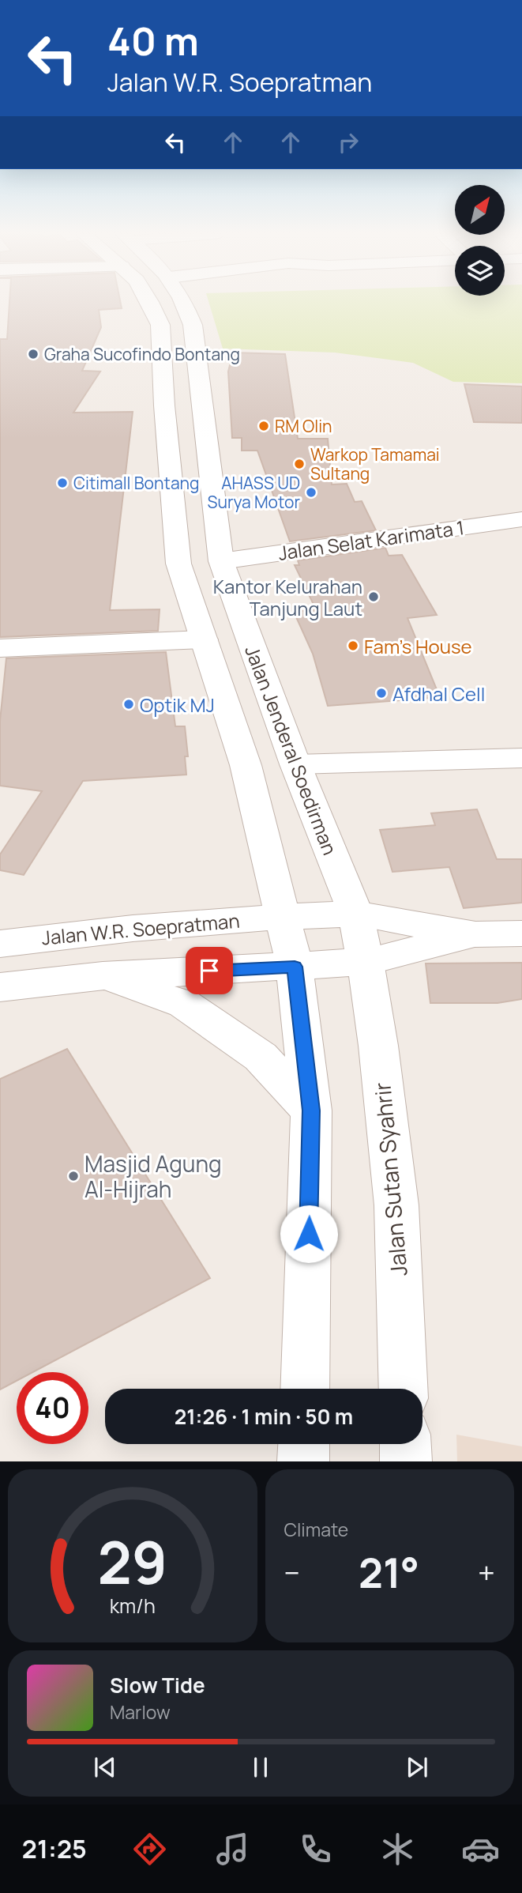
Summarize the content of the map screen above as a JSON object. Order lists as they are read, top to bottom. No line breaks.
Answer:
{"streets":{"street":["Jalan Selat Karimata 1","Jalan Jenderal Soedirman","Jalan W.R. Soepratman","Jalan Sutan Syahrir"]},"crossings":[["Jalan Selat Karimata 1","Jalan Jenderal Soedirman"],["Jalan Jenderal Soedirman","Jalan W.R. Soepratman"],["Jalan Jenderal Soedirman","Jalan Sutan Syahrir"]],"places":["Graha Sucofindo Bontang","RM Olin","Warkop Tamamai Sultang","Citimall Bontang","AHASS UD Surya Motor","Kantor Kelurahan Tanjung Laut","Fam's House","Afdhal Cell","Optik MJ","Masjid Agung Al-Hijrah"],"north":"top right","page":{"turn":["40 m","Jalan W.R. Soepratman"],"limit":"40","trip":"21:26 · 1 min · 50 m","tile":"Climate","heat":["−","21°","+"],"song":["Slow Tide","Marlow"],"tabs":"21:25","gauge":["29","km/h"]}}
